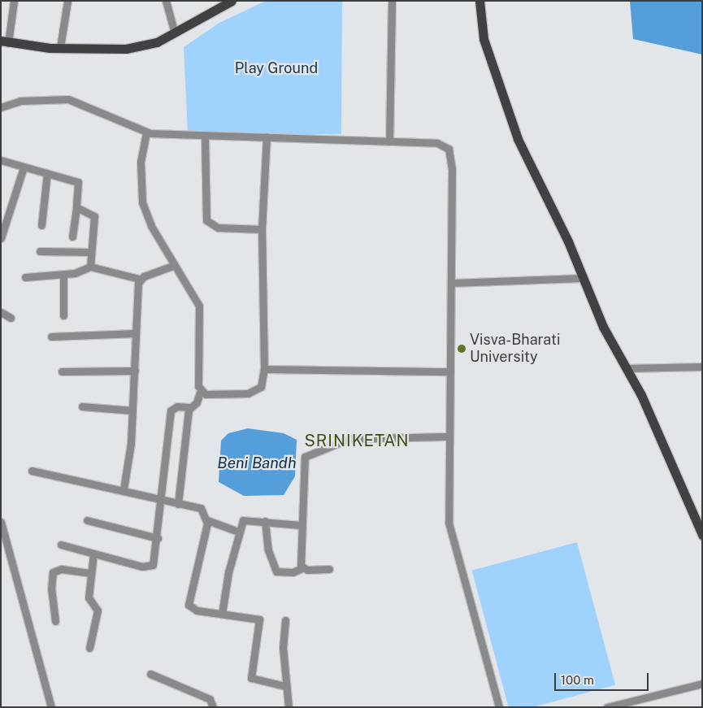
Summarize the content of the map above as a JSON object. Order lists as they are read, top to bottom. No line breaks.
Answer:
{"districts":["SRINIKETAN"],"water":["Beni Bandh"],"parks":["Play Ground"],"places":["Visva-Bharati University"],"scale_bar":"100 m"}
